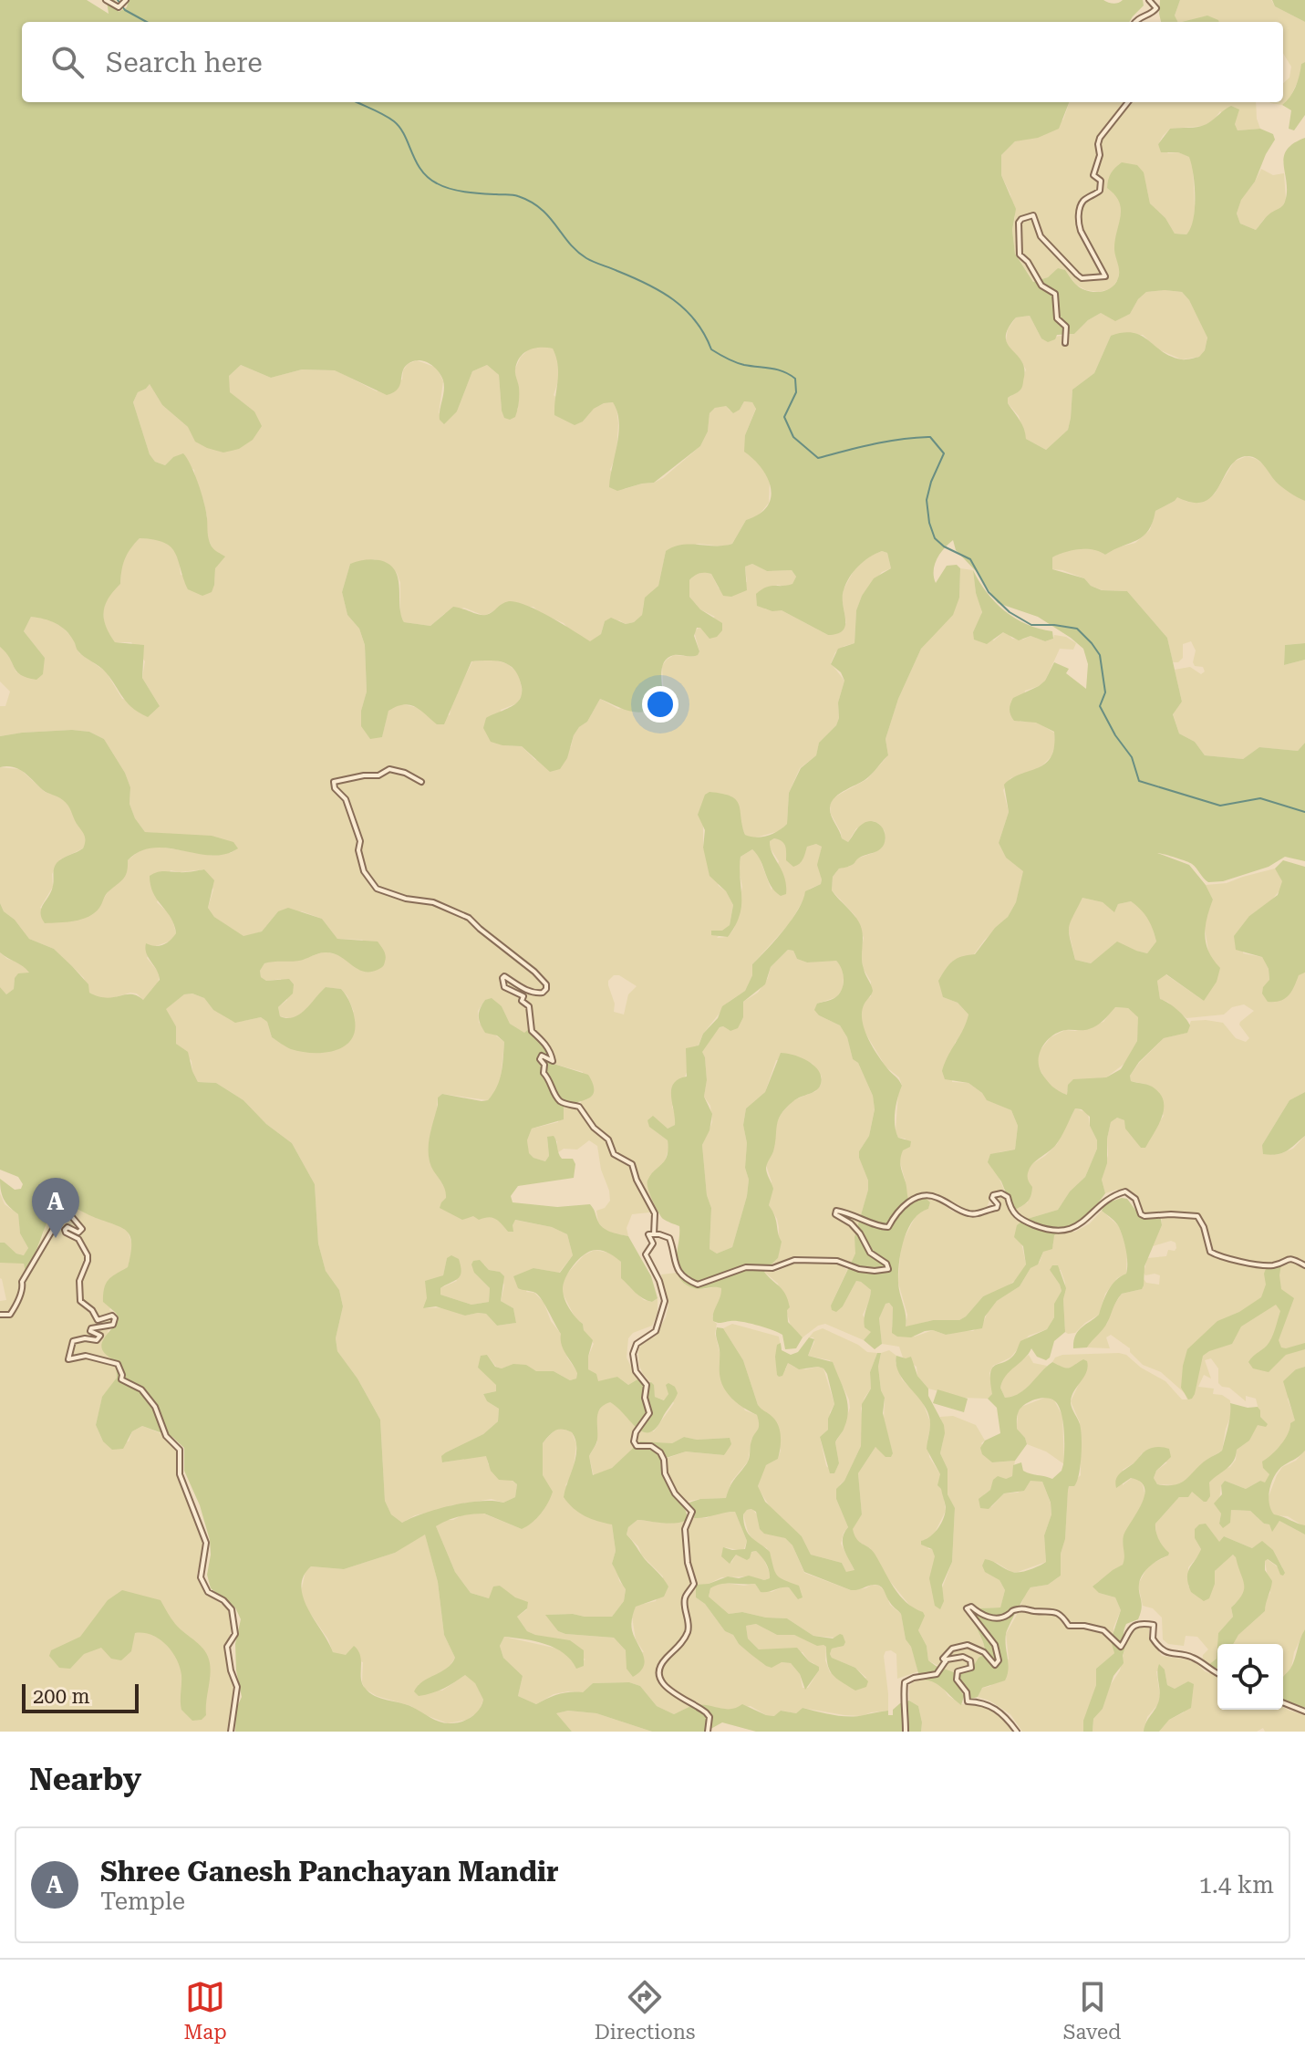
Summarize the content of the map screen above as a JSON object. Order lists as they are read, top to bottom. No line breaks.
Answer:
{"scale_bar":"200 m","page":{"search":"Search here","pins":"A","scale":"200 m","heading":"Nearby","list":[{"mark":"A","name":"Shree Ganesh Panchayan Mandir","note":"Temple","value":"1.4 km"}],"nav":["Map","Directions","Saved"]}}
